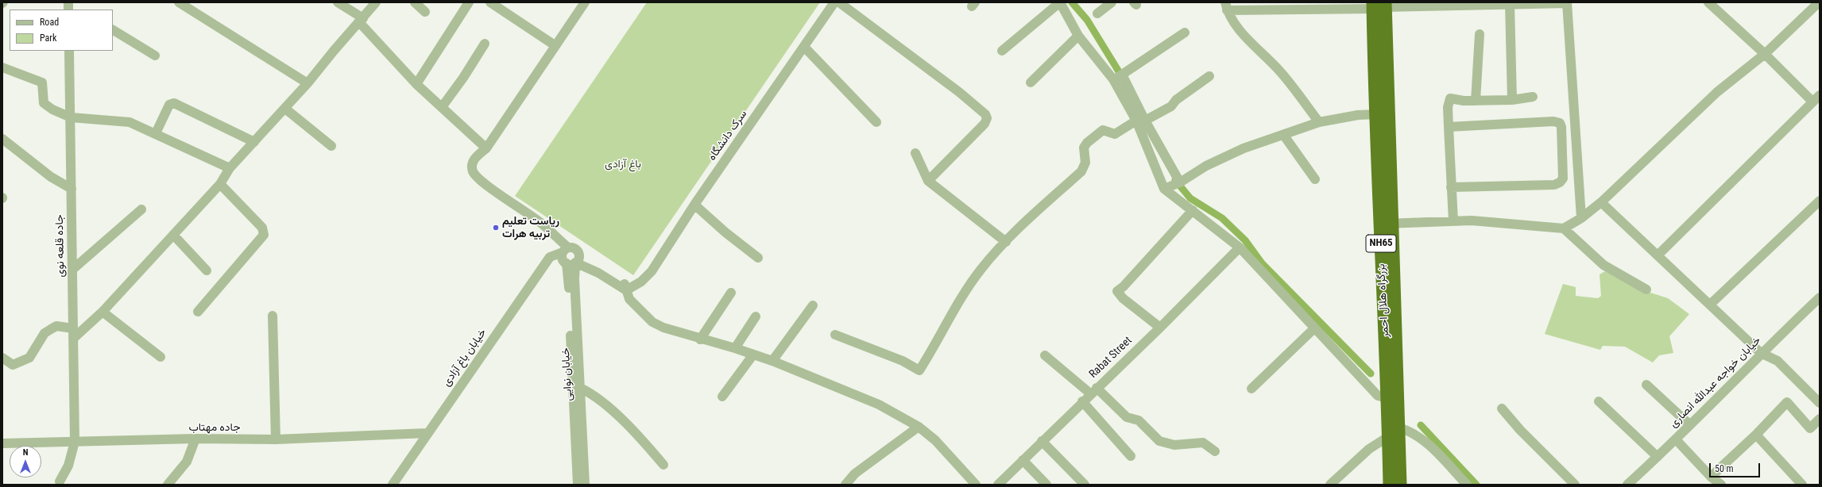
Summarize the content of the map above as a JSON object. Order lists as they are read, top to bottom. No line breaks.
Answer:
{"streets":{"highway":["NH65","بزرگراه هلال احمر"],"street":["سرک دانشگاه","جاده قلعه نوی","خیابان باغ آزادی","Rabat Street","خیابان نوایی","خیابان خواجه عبدالله انصاری","جاده مهتاب"]},"crossings":[["جاده قلعه نوی","جاده مهتاب"],["خیابان باغ آزادی","جاده مهتاب"]],"parks":["باغ آزادی"],"places":["ریاست تعلیم تربیه هرات"],"legend":["Road","Park"],"scale_bar":"50 m","north":"top"}
